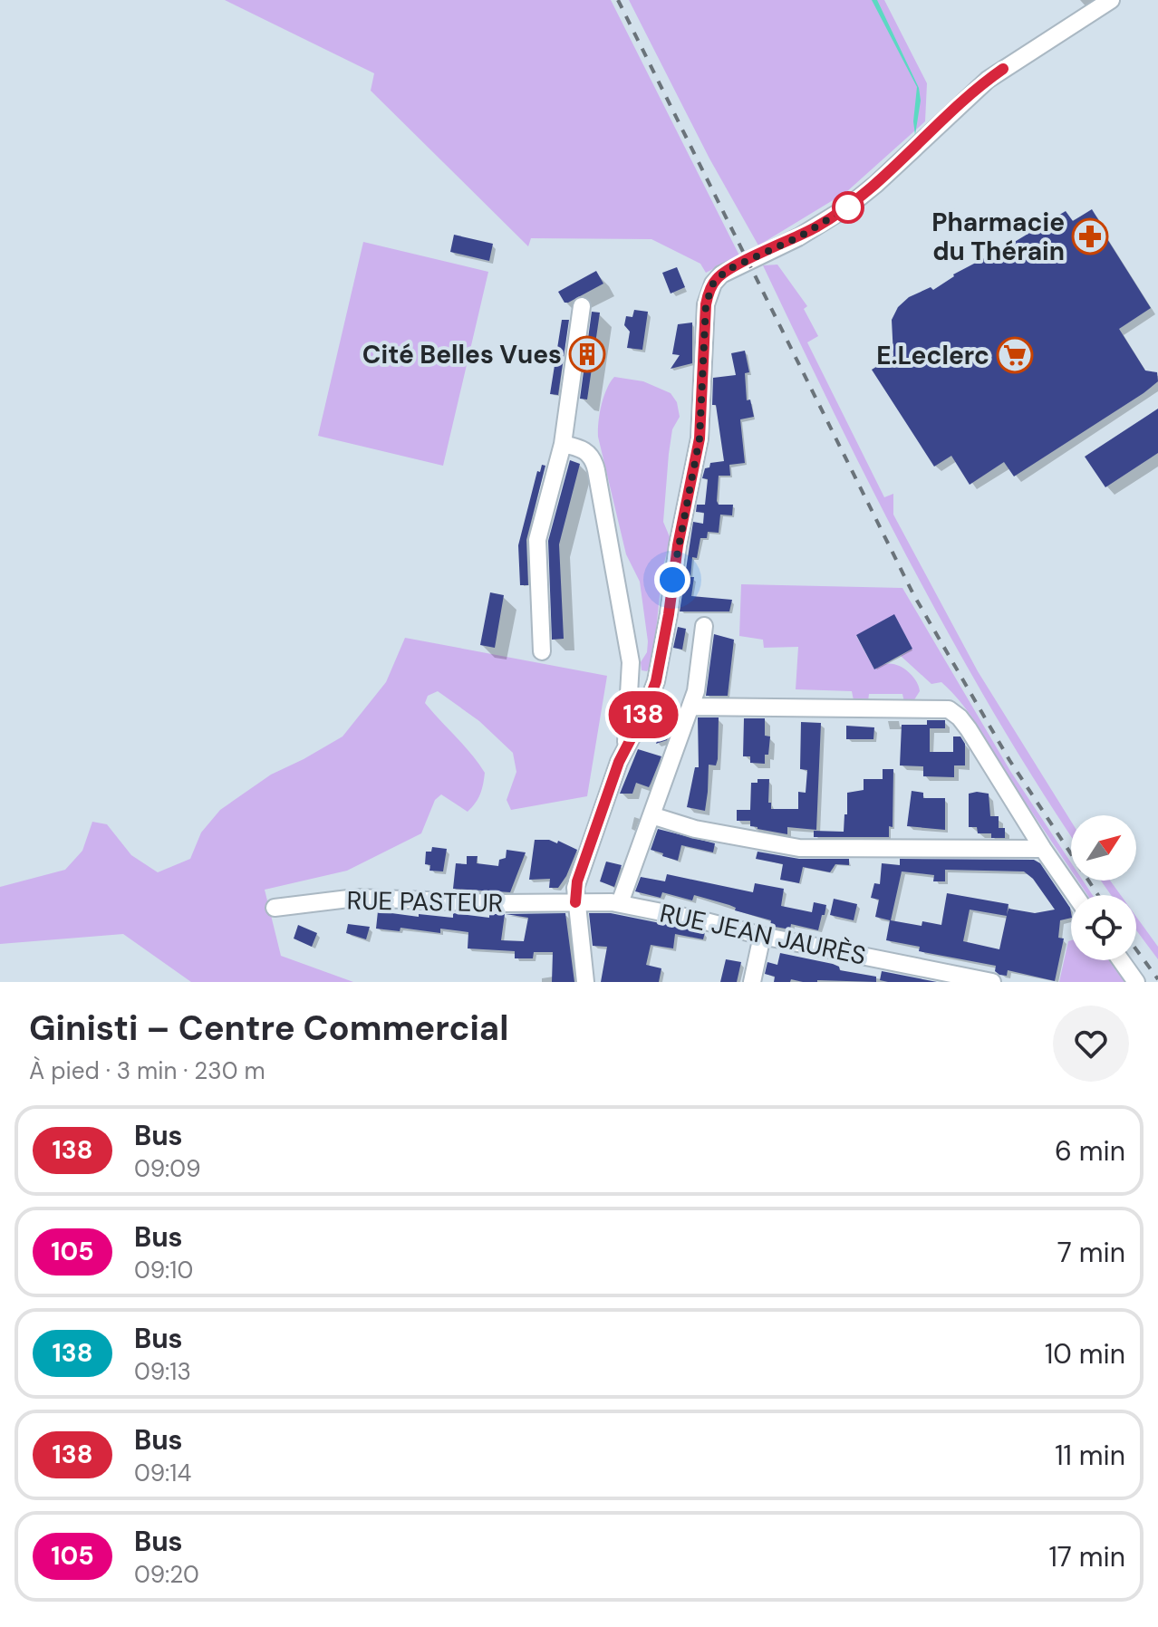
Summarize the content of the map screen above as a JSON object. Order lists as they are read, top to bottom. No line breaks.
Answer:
{"streets":{"street":["RUE PASTEUR","RUE JEAN JAURÈS"]},"crossings":[["RUE PASTEUR","RUE JEAN JAURÈS"]],"places":{"pharmacy":["Pharmacie du Thérain"],"building":["Cité Belles Vues"],"supermarket":["E.Leclerc"]},"lines":["bus line 138"],"north":"top right","page":{"on_map":"138","heading":["Ginisti – Centre Commercial","À pied · 3 min · 230 m"],"list":[{"mark":"138","name":"Bus","note":"09:09","value":"6 min"},{"mark":"105","name":"Bus","note":"09:10","value":"7 min"},{"mark":"138","name":"Bus","note":"09:13","value":"10 min"},{"mark":"138","name":"Bus","note":"09:14","value":"11 min"},{"mark":"105","name":"Bus","note":"09:20","value":"17 min"}]}}
